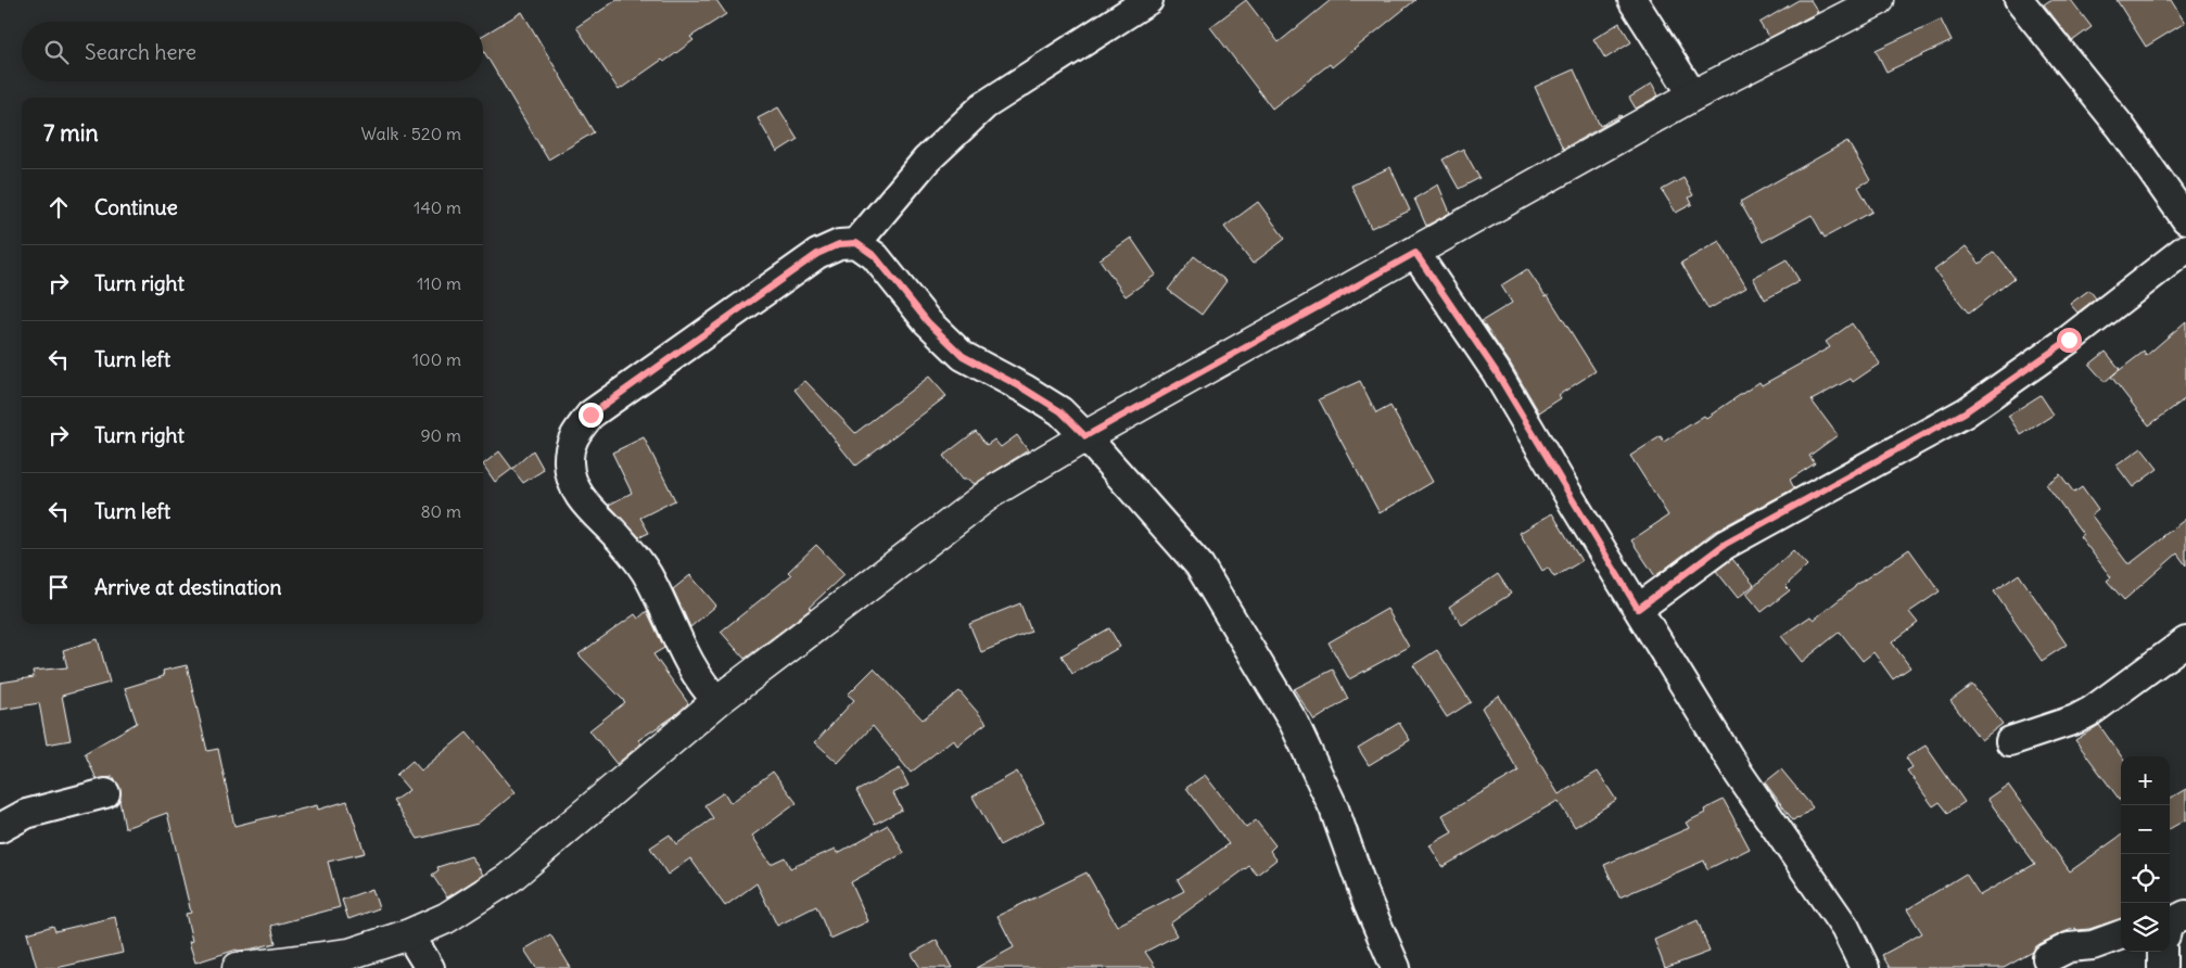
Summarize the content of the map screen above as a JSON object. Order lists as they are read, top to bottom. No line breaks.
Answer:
{"page":{"search":"Search here","heading":["7 min","Walk · 520 m"],"list":[["Continue","140 m"],["Turn right","110 m"],["Turn left","100 m"],["Turn right","90 m"],["Turn left","80 m"],"Arrive at destination"],"map_buttons":["+","−"]}}
